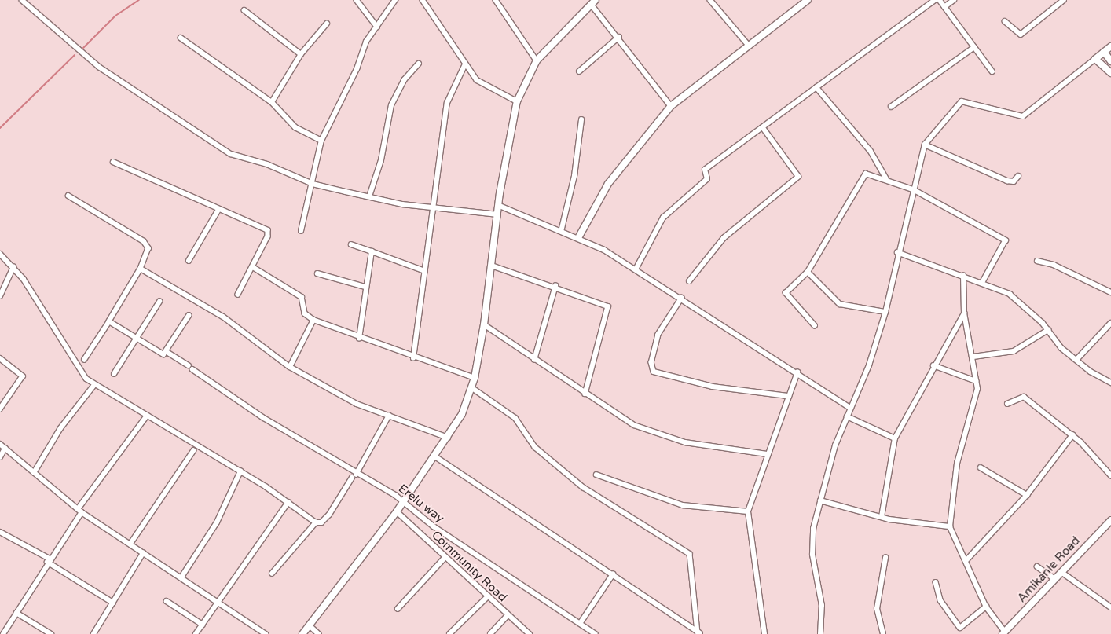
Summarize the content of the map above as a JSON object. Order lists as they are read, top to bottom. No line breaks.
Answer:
{"streets":{"street":["Erelu way","Community Road","Amikanle Road"]}}
